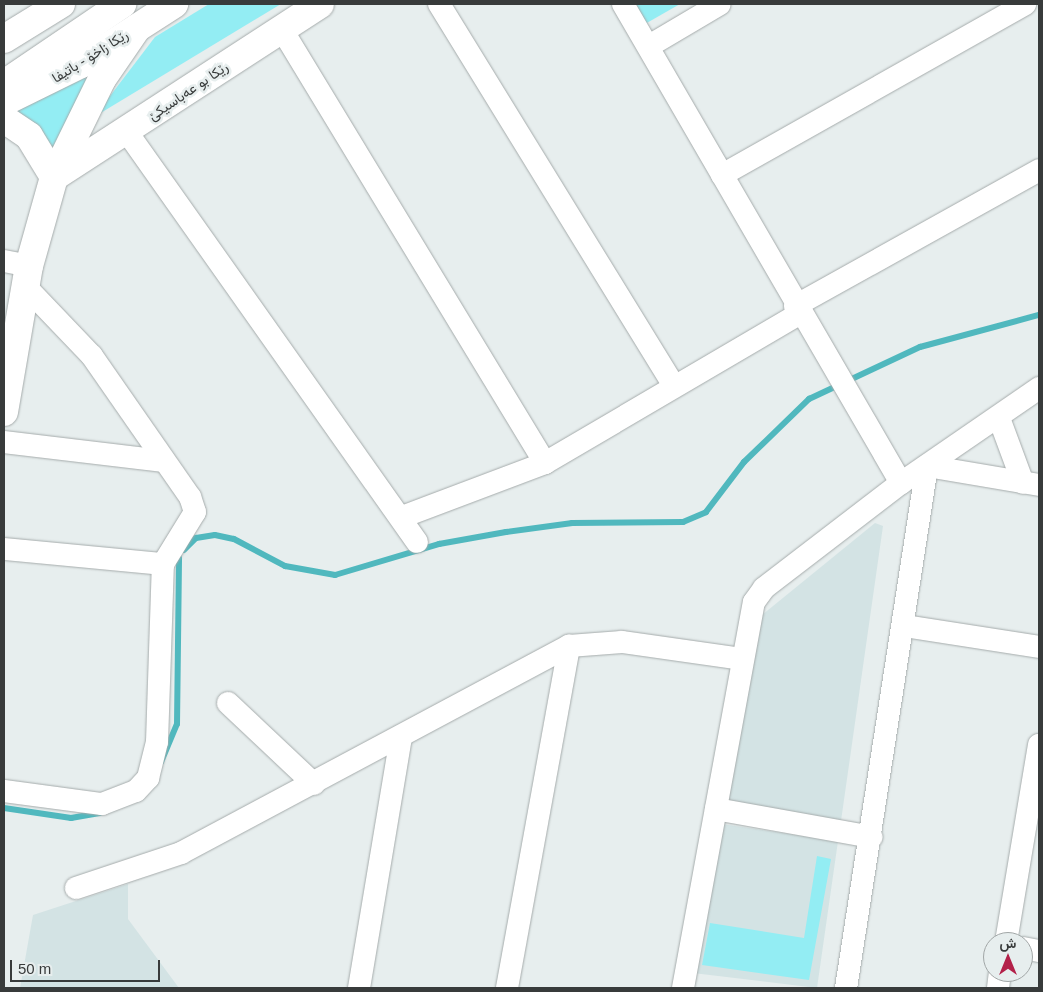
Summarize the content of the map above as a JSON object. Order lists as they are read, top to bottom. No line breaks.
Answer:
{"streets":{"main road":["رێکا زاخۆ - باتیفا","رێكا بو عه‌باسيكێ"]},"scale_bar":"50 m","north":"top"}
